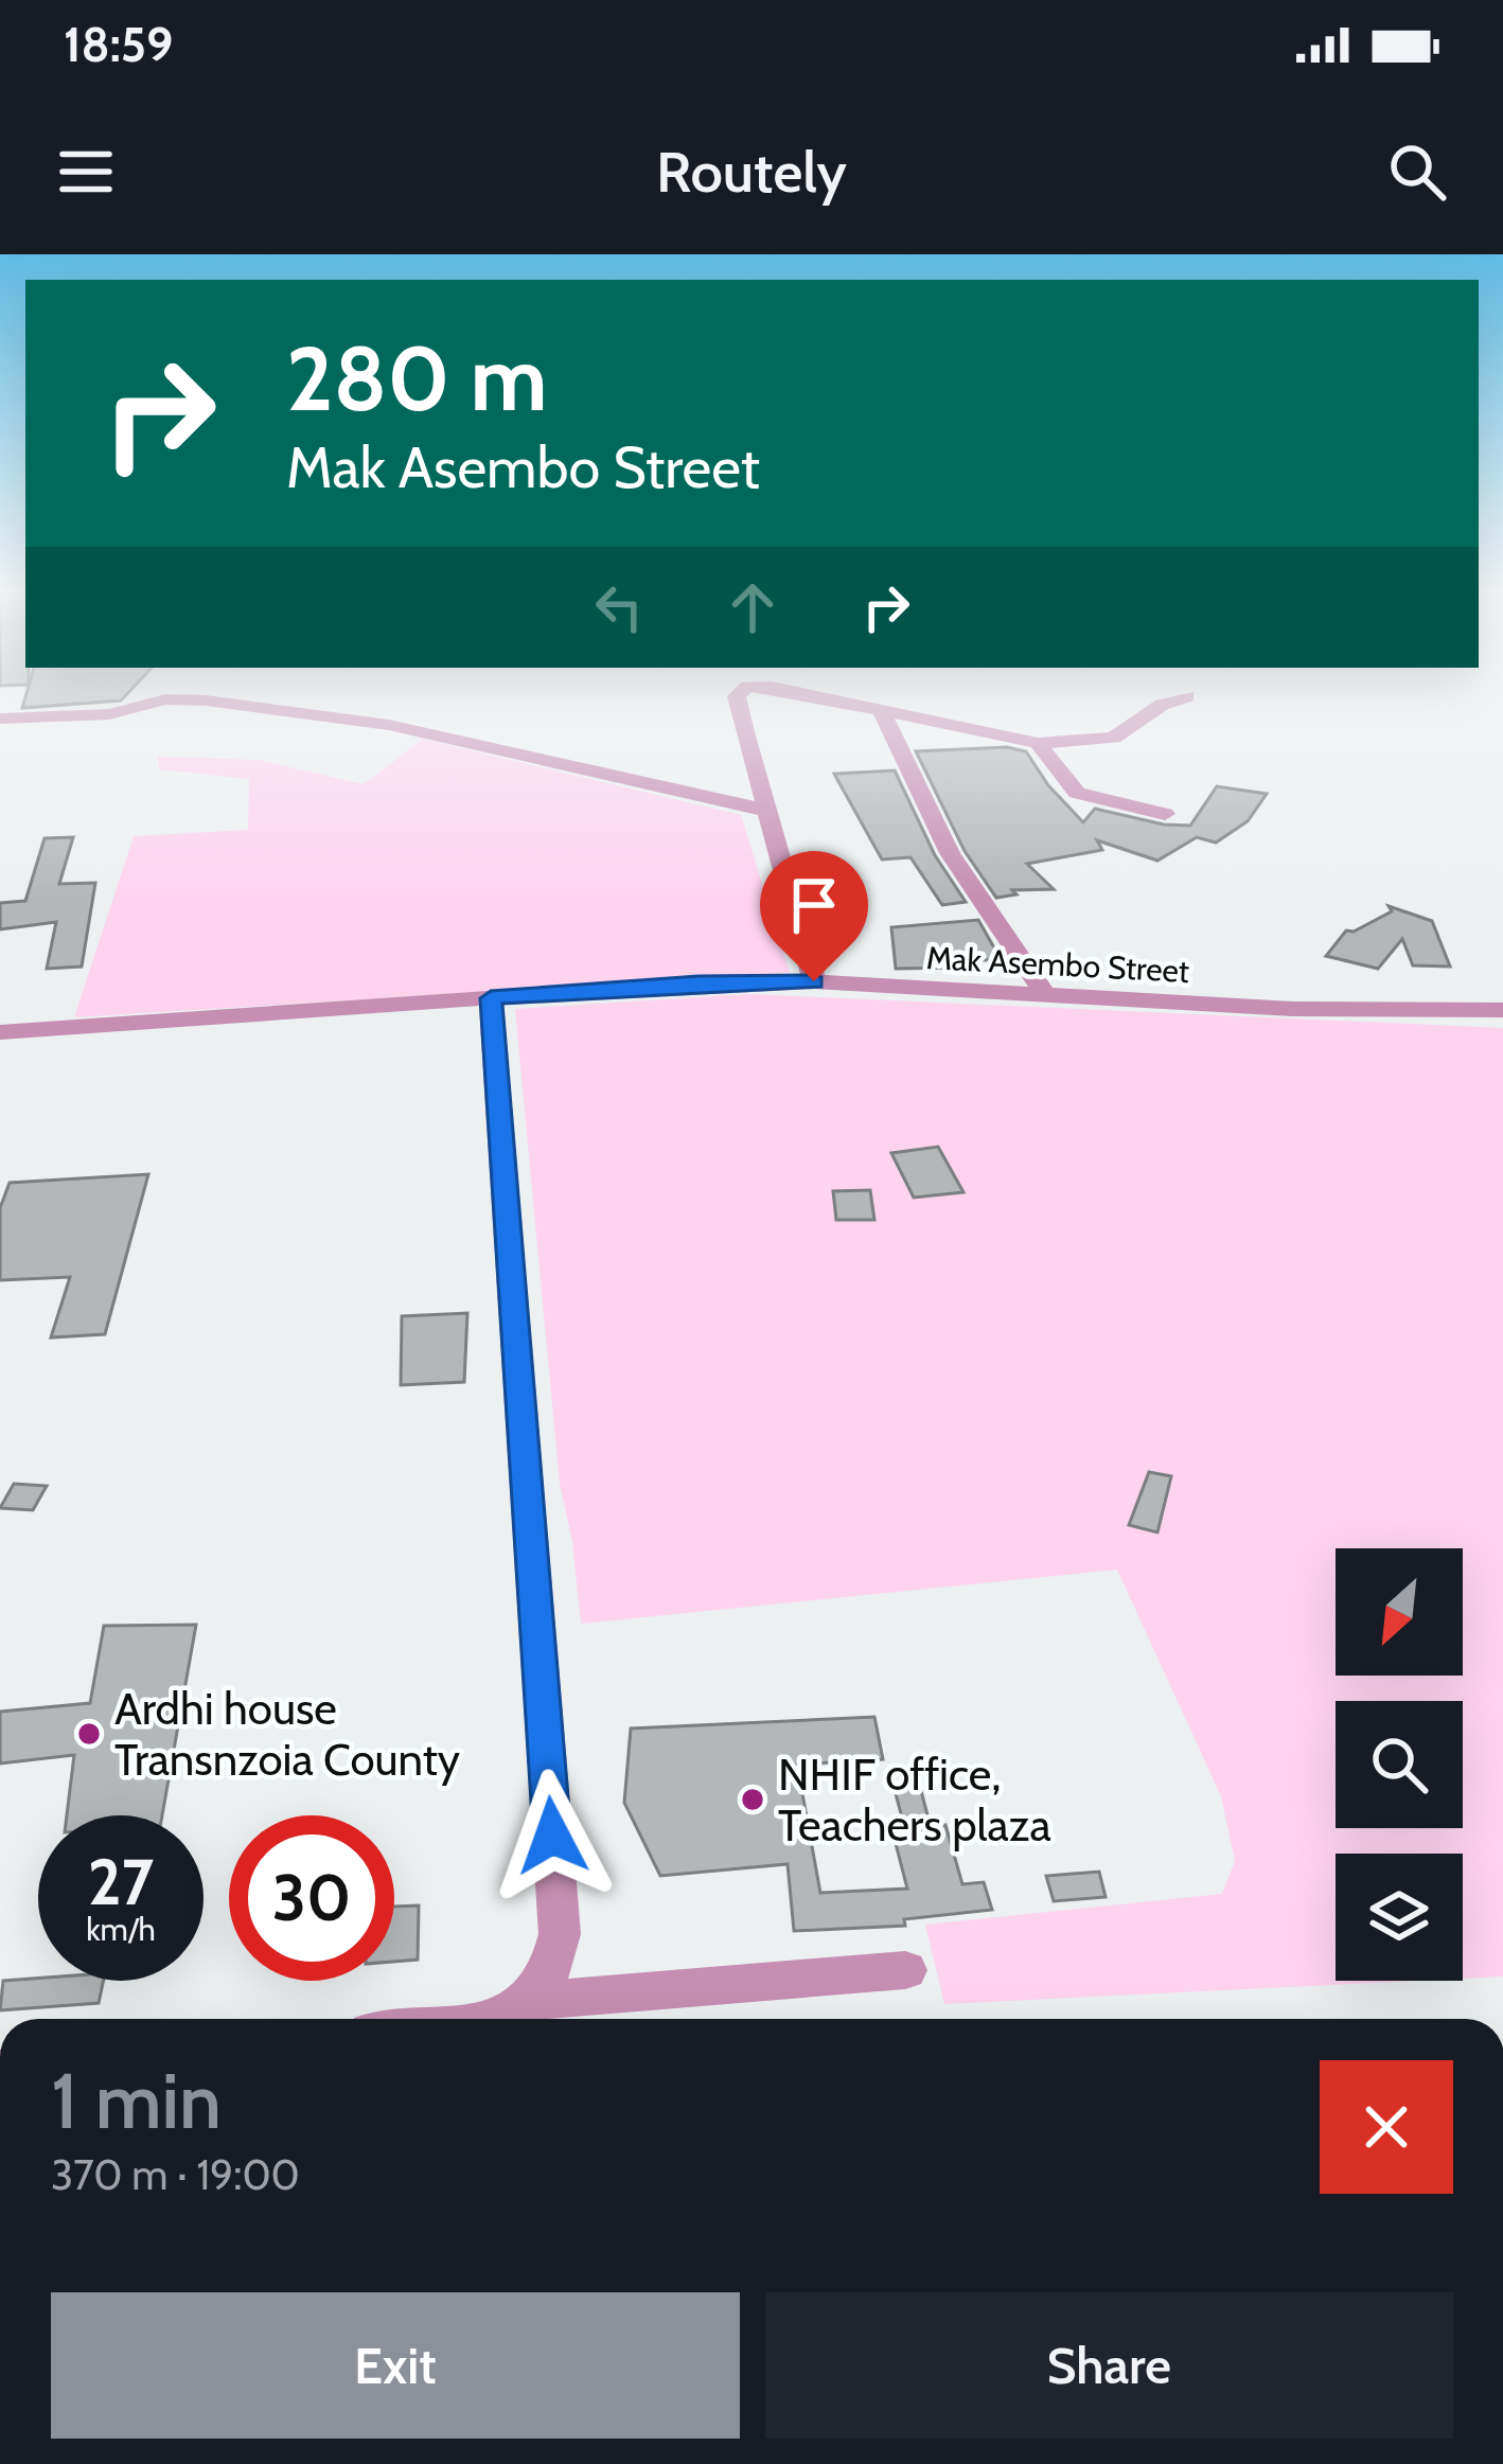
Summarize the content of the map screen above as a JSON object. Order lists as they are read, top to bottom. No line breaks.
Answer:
{"streets":{"street":["Mak Asembo Street"]},"places":["Ardhi house Transnzoia County","NHIF office, Teachers plaza"],"north":"bottom left","page":{"status":"18:59","header":"Routely","turn":["280 m","Mak Asembo Street"],"speed":"27 km/h","limit":"30","heading":["1 min","370 m · 19:00"],"buttons":["Exit","Share"]}}
